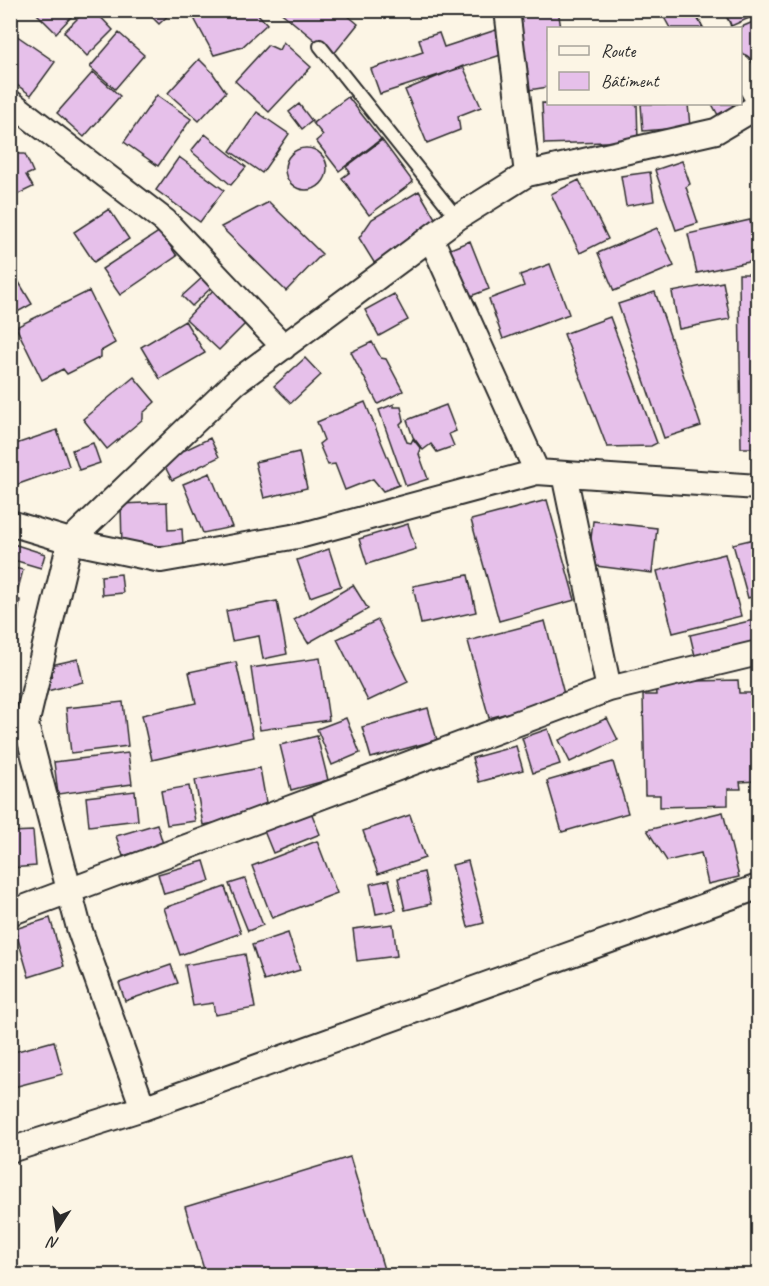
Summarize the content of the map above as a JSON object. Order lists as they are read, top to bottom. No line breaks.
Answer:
{"legend":["Route","Bâtiment"],"north":"bottom"}
